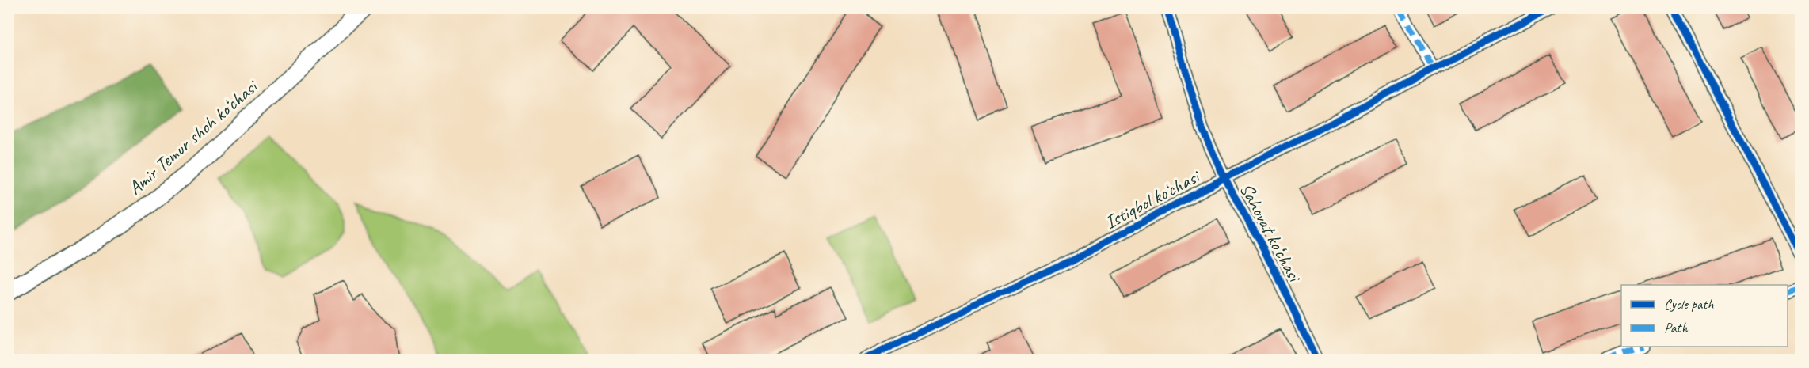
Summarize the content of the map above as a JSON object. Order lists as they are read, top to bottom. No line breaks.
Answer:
{"streets":{"main road":["Amir Temur shoh ko‘chasi"],"street":["Istiqbol ko‘chasi","Sahovat ko‘chasi"]},"crossings":[["Istiqbol ko‘chasi","Sahovat ko‘chasi"]],"legend":["Cycle path","Path"]}
